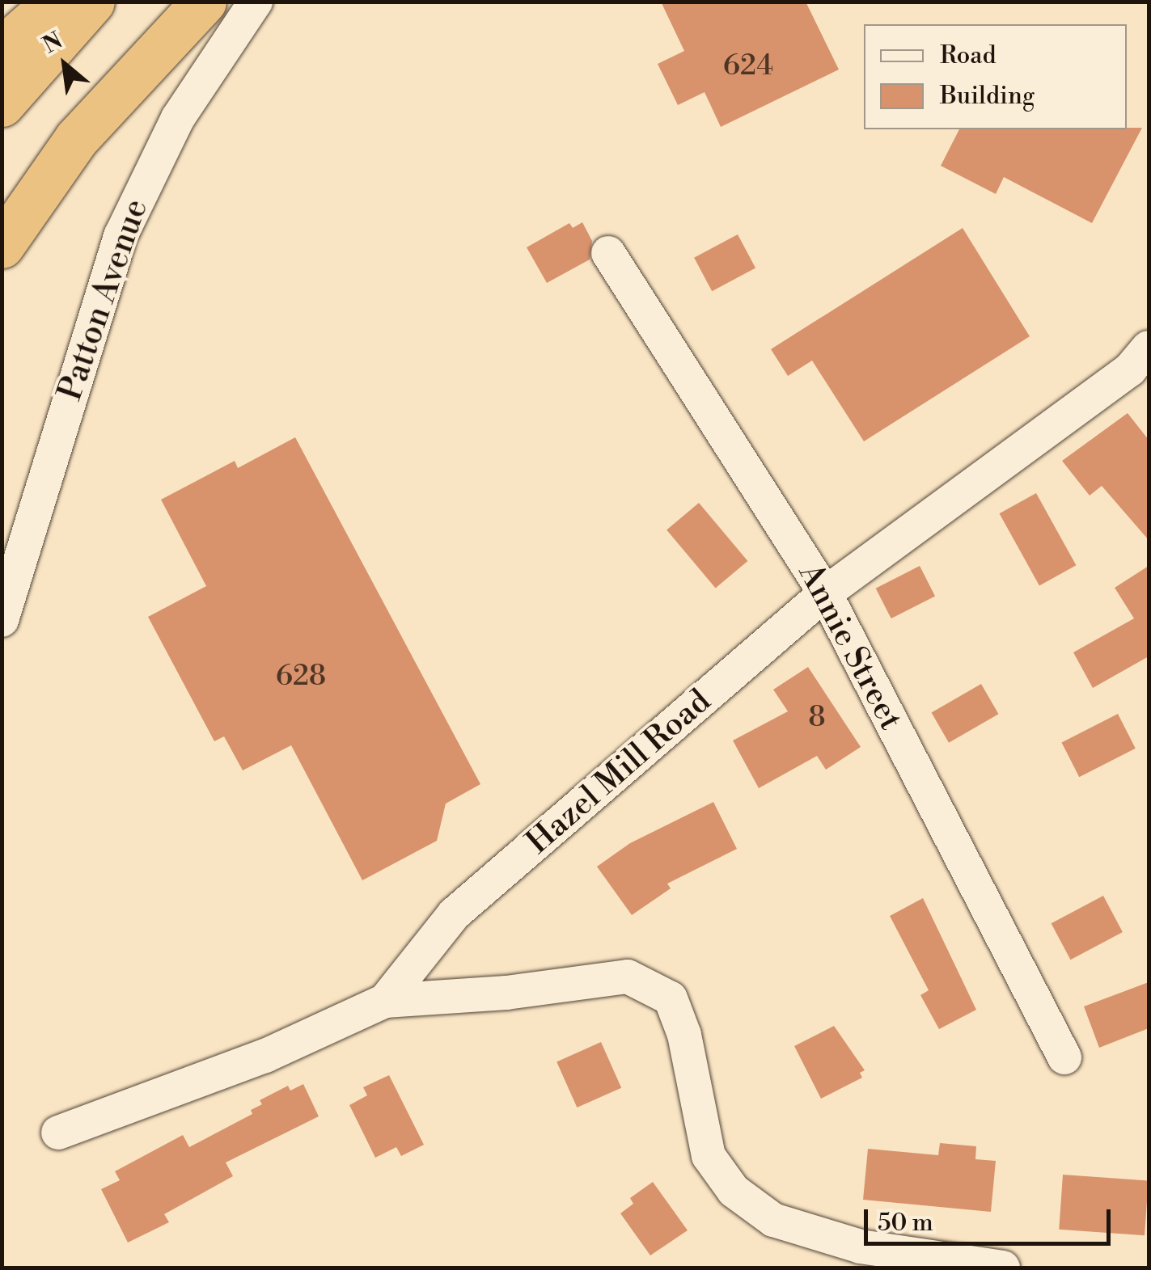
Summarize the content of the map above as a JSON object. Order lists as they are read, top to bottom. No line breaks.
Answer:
{"streets":{"street":["Patton Avenue","Annie Street","Hazel Mill Road"]},"crossings":[["Annie Street","Hazel Mill Road"]],"house_numbers":["624","628","8"],"legend":["Road","Building"],"scale_bar":"50 m","north":"top left"}
